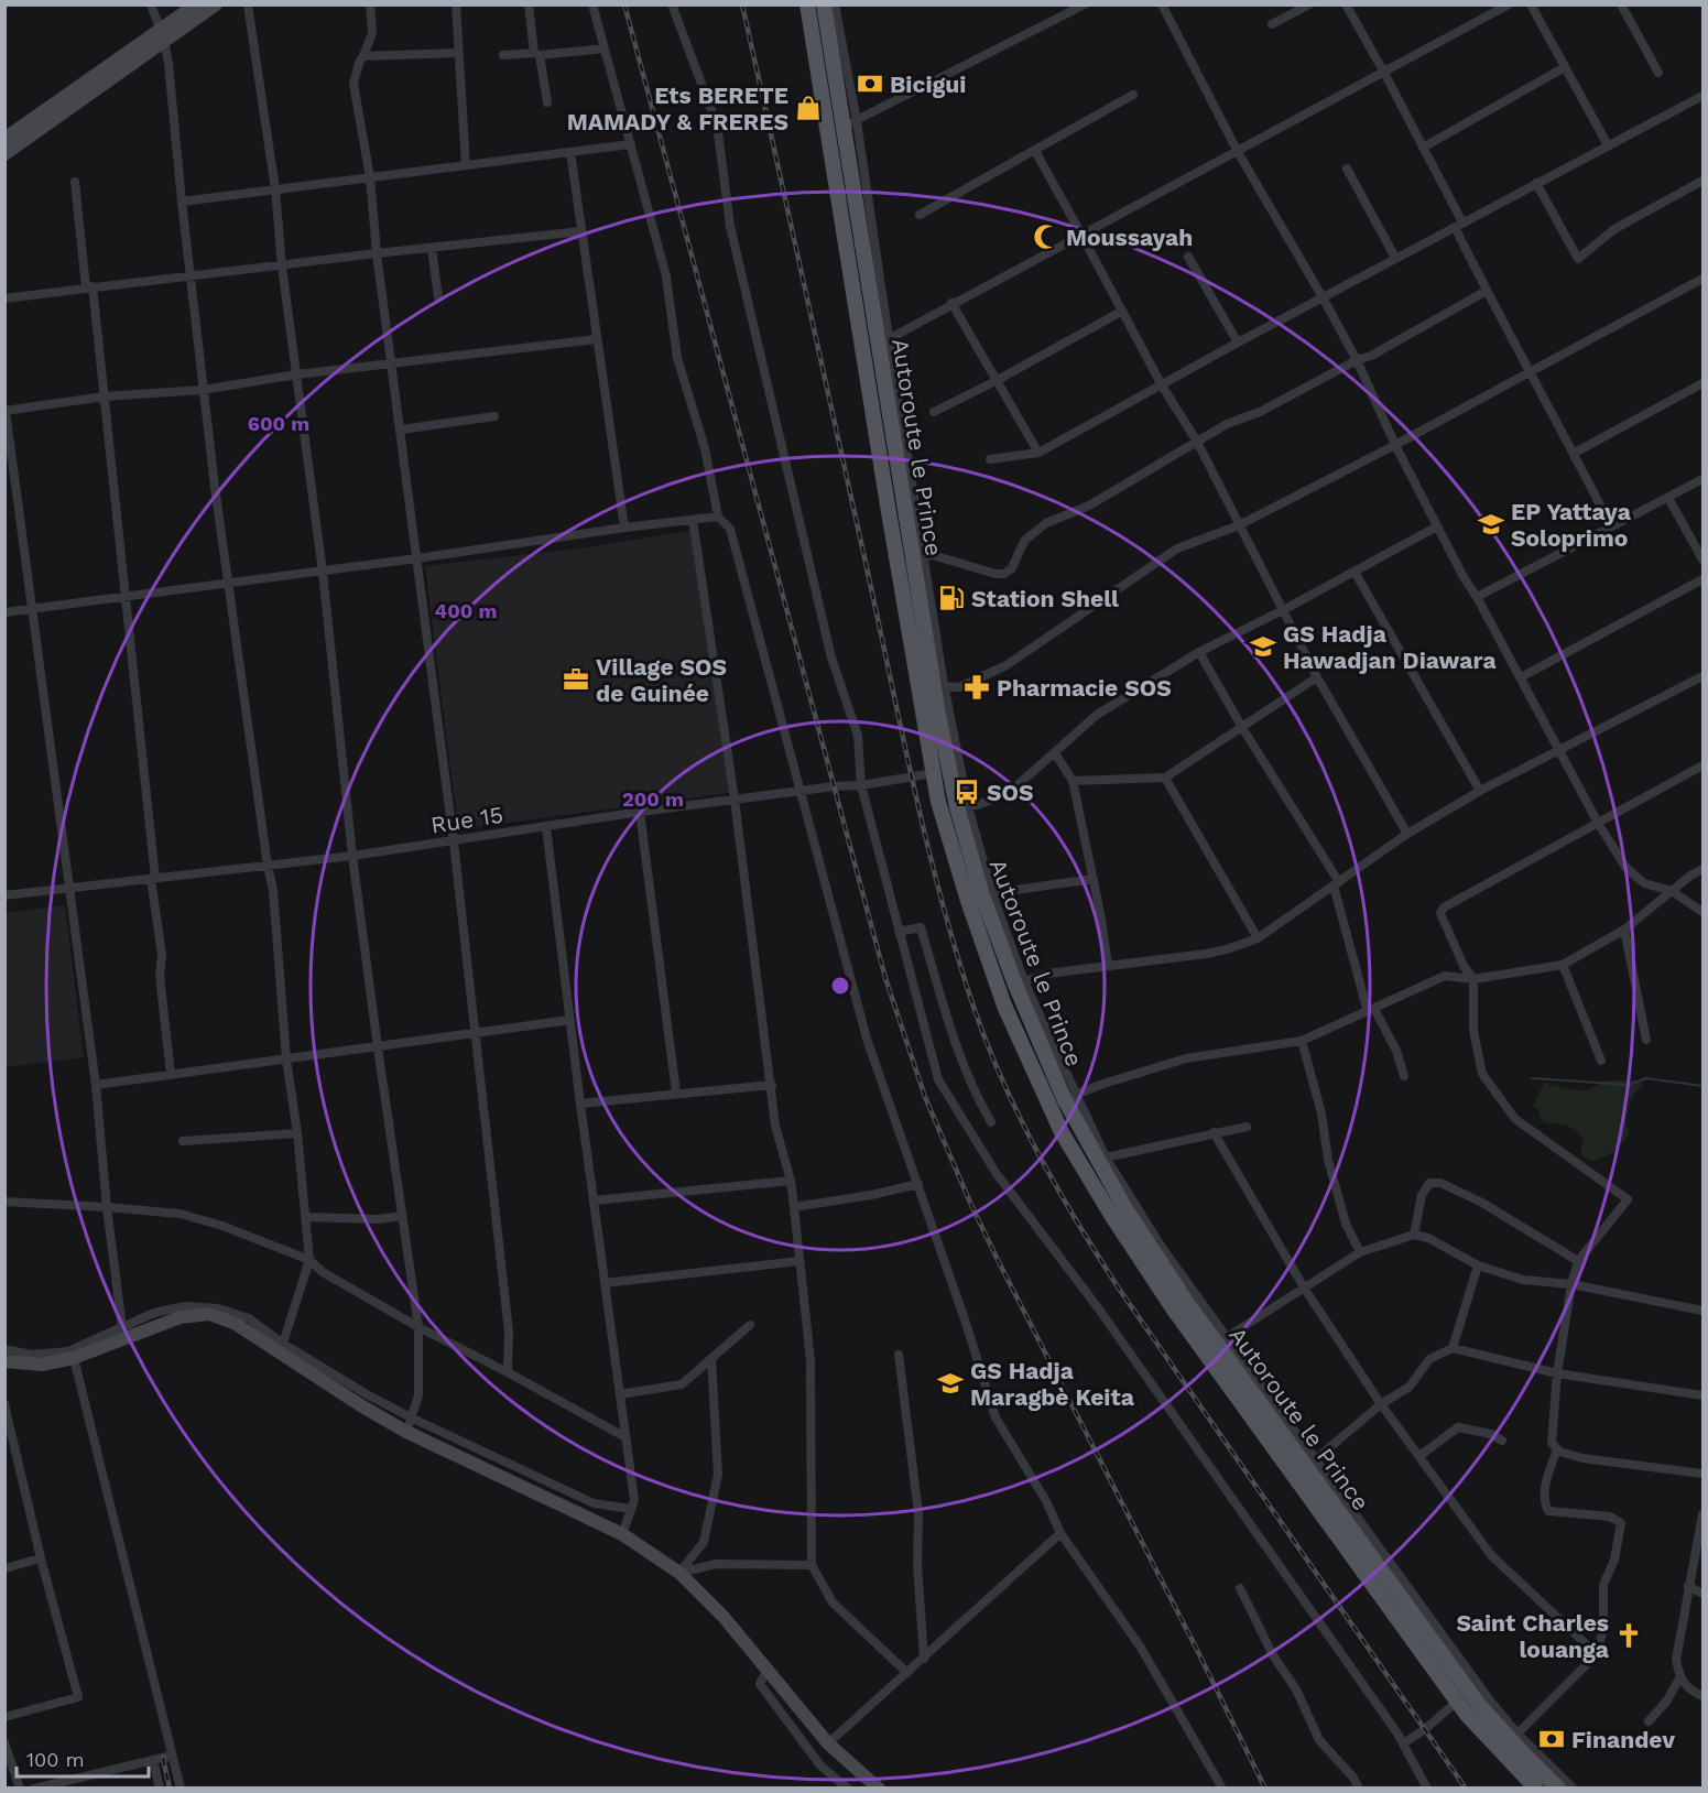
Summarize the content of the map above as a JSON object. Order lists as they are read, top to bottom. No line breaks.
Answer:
{"streets":{"main road":["Autoroute le Prince"],"street":["Rue 15"]},"crossings":[["Autoroute le Prince","Rue 15"]],"places":{"bank":["Bicigui","Finandev"],"shop":["Ets BERETE MAMADY & FRERES"],"mosque":["Moussayah"],"school or university":["EP Yattaya Soloprimo","GS Hadja Hawadjan Diawara","GS Hadja Maragbè Keita"],"fuel station":["Station Shell"],"office":["Village SOS de Guinée"],"pharmacy":["Pharmacie SOS"],"bus stop":["SOS"],"church":["Saint Charles louanga"]},"scale_bar":"100 m","rings":["600 m","400 m","200 m"]}
